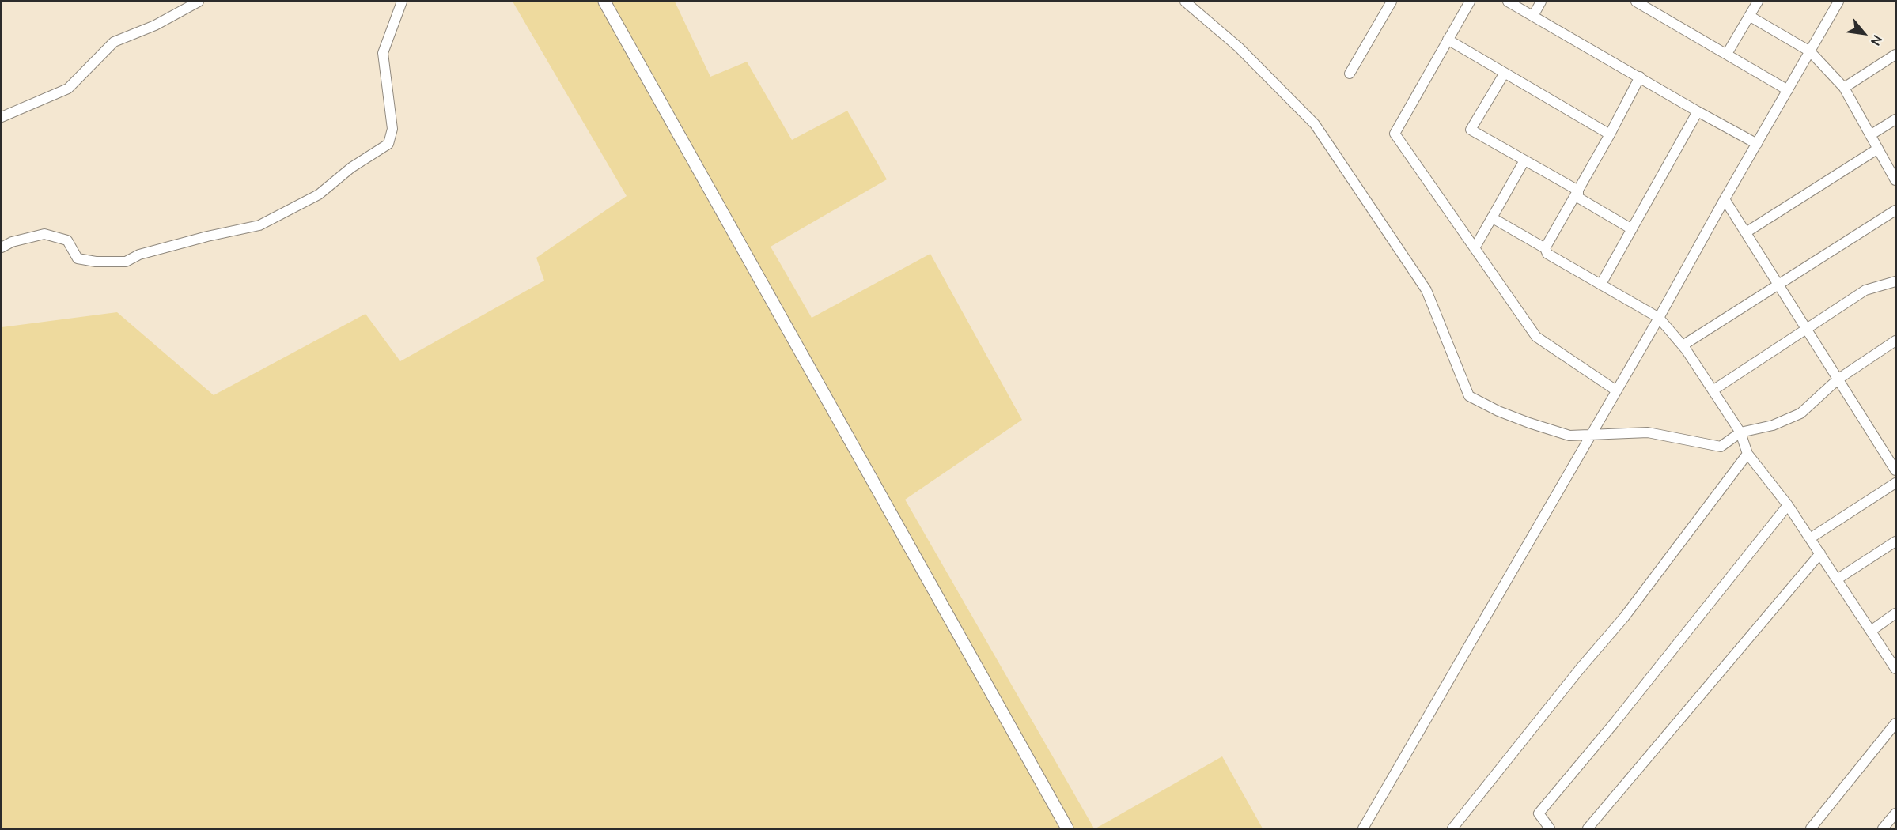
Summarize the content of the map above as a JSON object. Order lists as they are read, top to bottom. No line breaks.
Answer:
{"north":"bottom right"}
